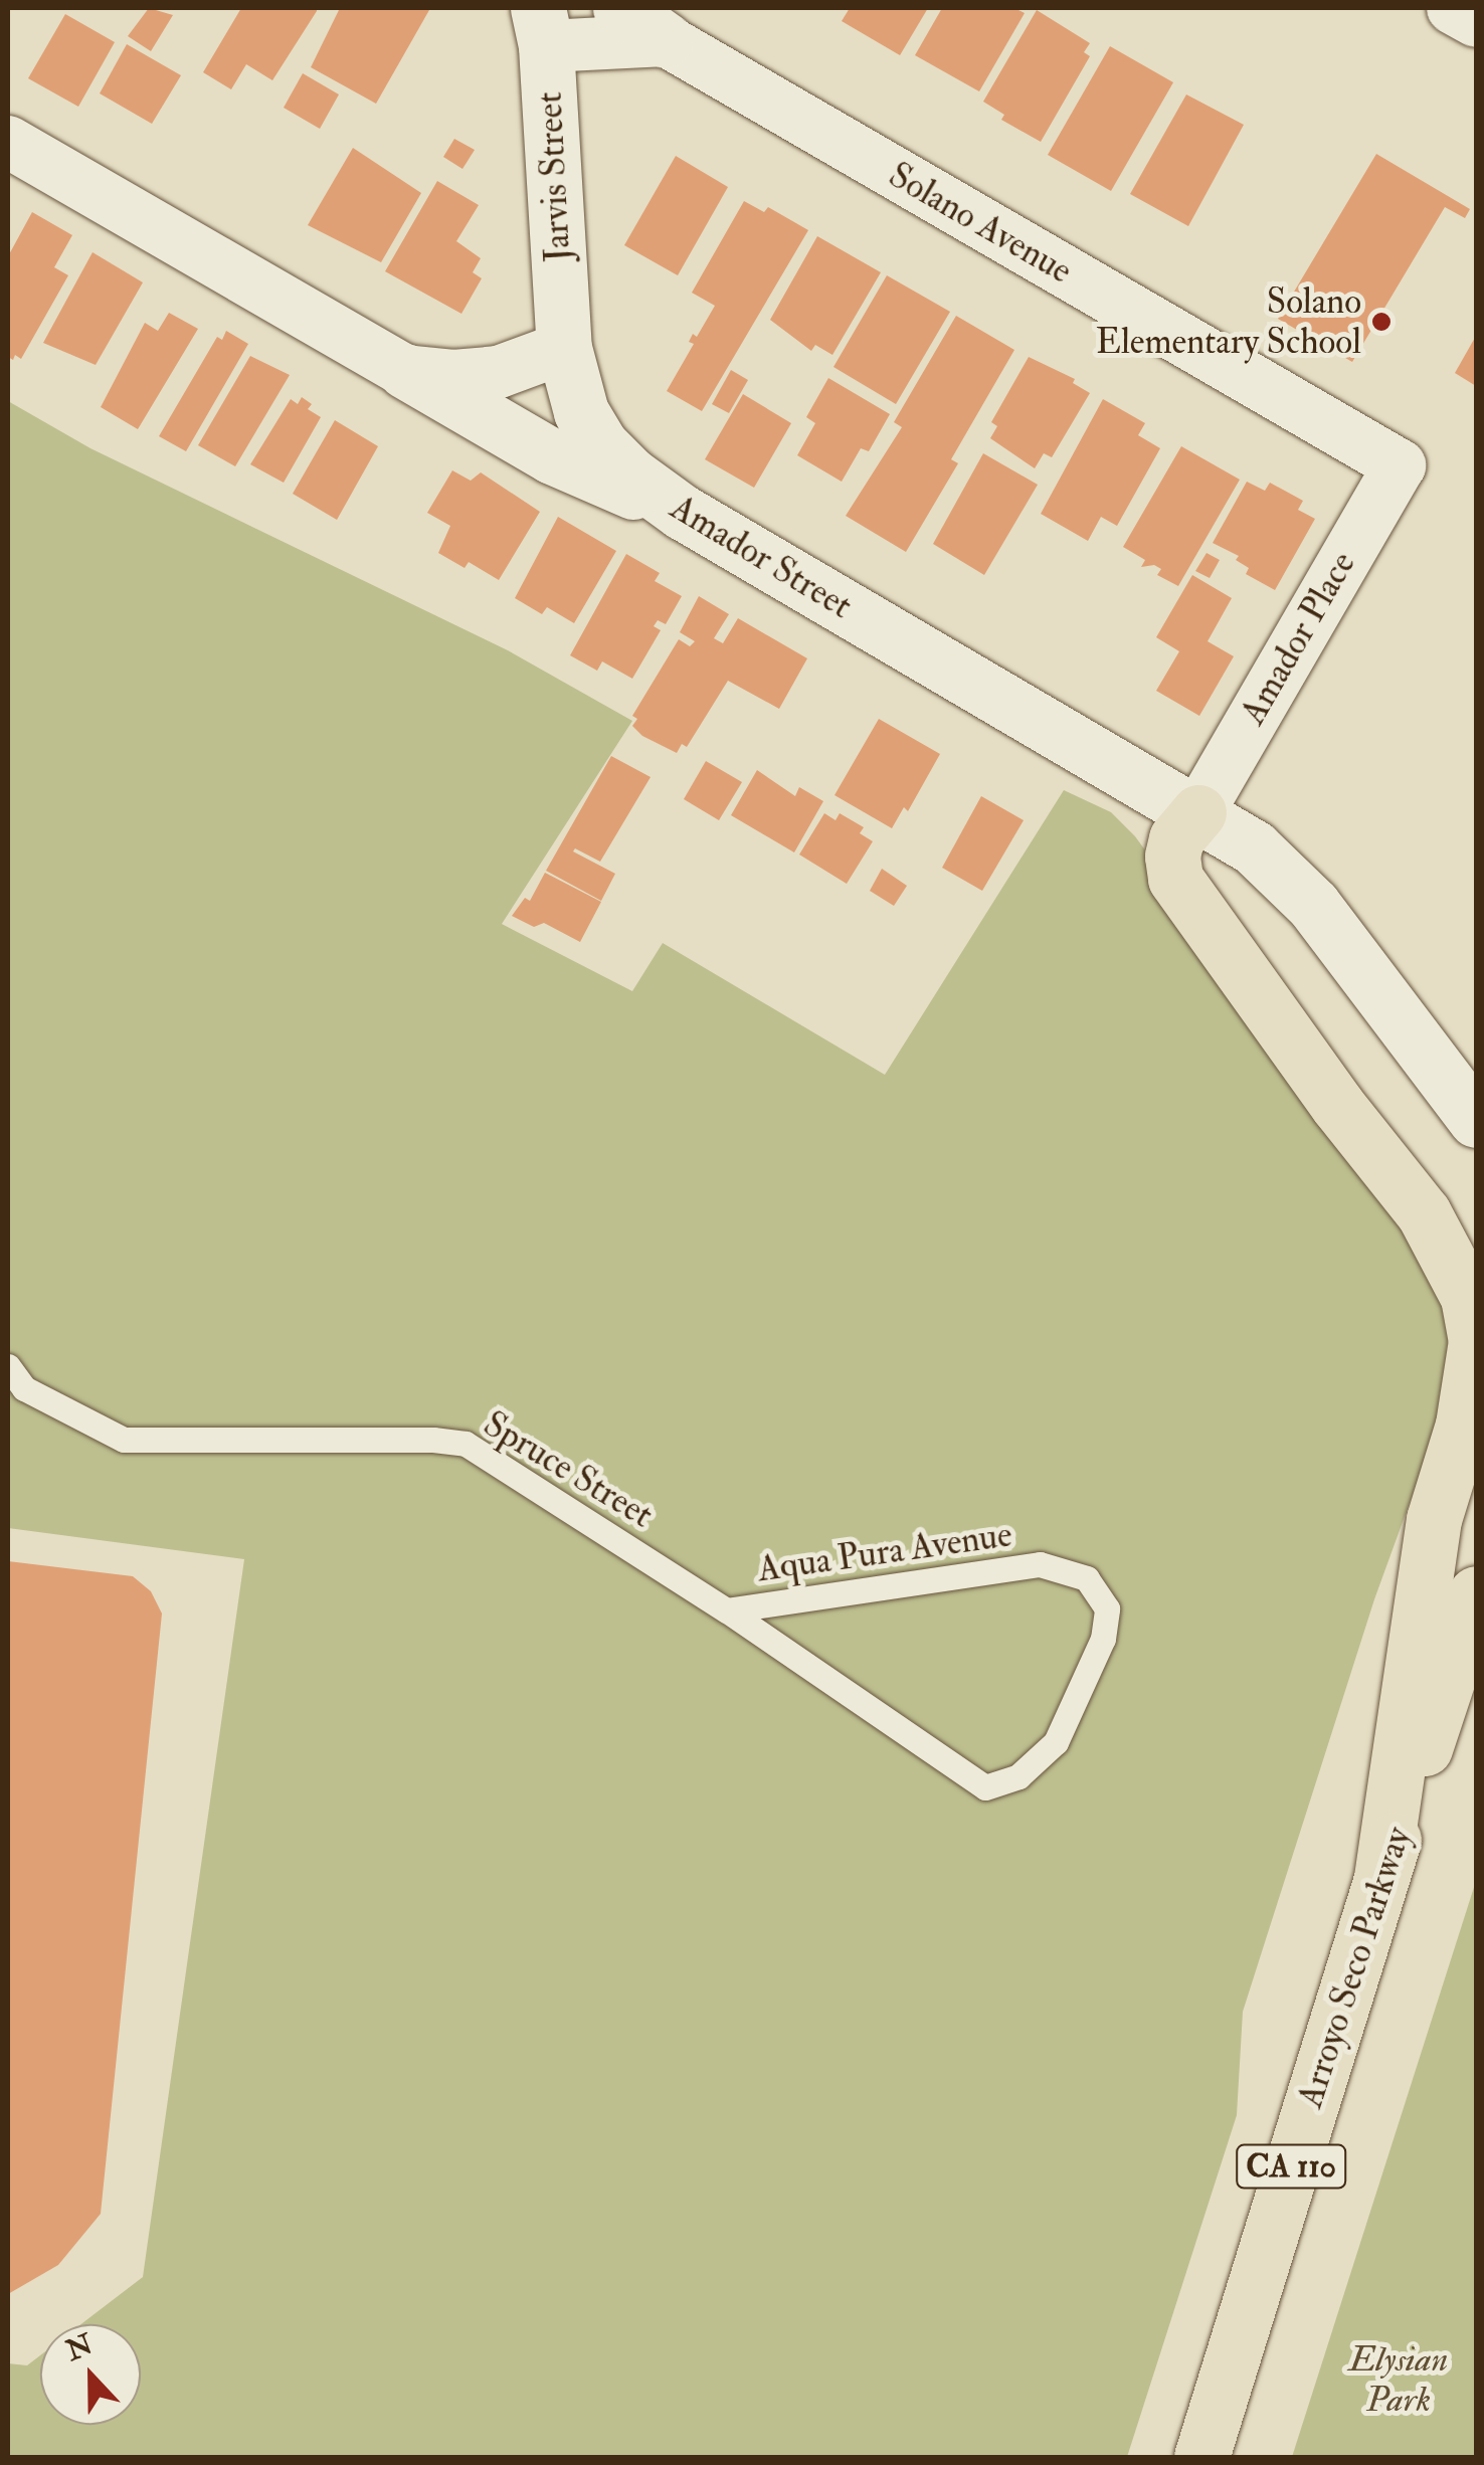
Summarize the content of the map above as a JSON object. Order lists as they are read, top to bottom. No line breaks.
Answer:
{"streets":{"highway":["Arroyo Seco Parkway","CA 110"],"main road":["Jarvis Street","Amador Street"],"street":["Solano Avenue","Amador Place"],"lane":["Spruce Street","Aqua Pura Avenue"]},"crossings":[["Jarvis Street","Amador Street"],["Solano Avenue","Amador Place"],["Amador Street","Amador Place"],["Spruce Street","Aqua Pura Avenue"]],"parks":["Elysian Park"],"places":["Solano Elementary School"],"north":"top"}
